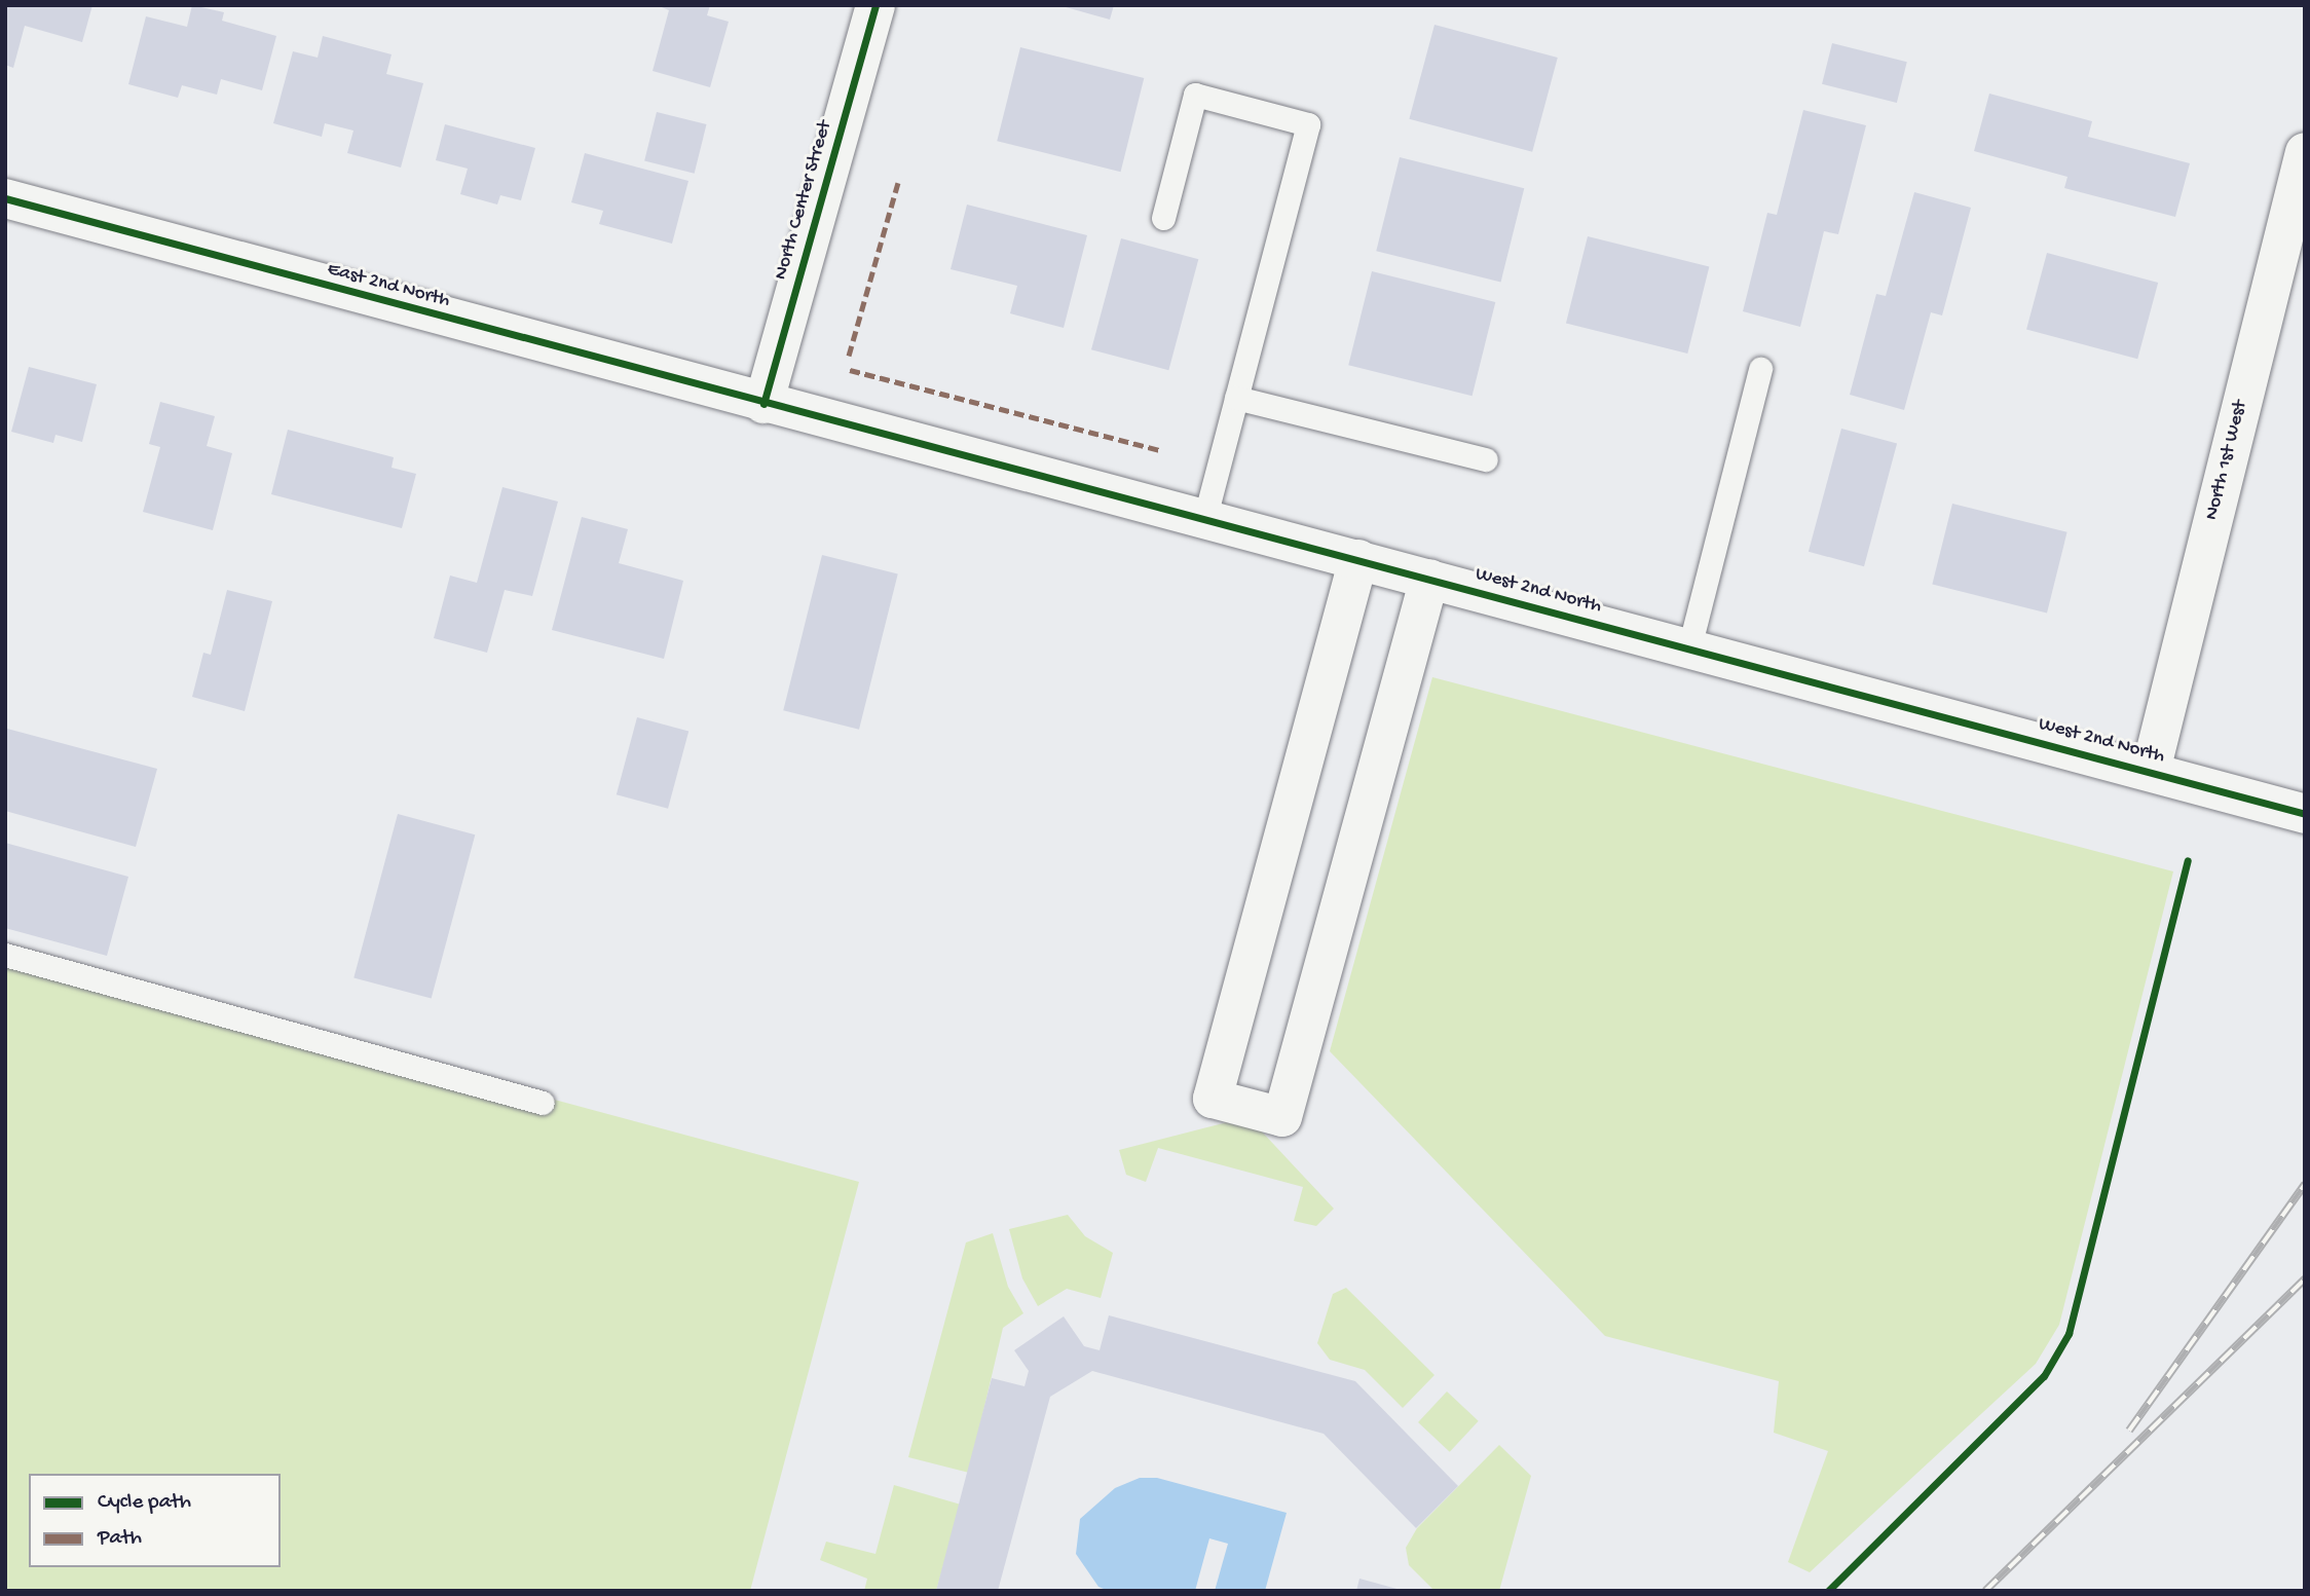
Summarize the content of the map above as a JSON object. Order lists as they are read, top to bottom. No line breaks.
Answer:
{"streets":{"street":["North Center Street","East 2nd North","North 1st West","West 2nd North"]},"crossings":[["North Center Street","East 2nd North"],["North Center Street","West 2nd North"],["East 2nd North","West 2nd North"],["North 1st West","West 2nd North"]],"legend":["Cycle path","Path"]}
